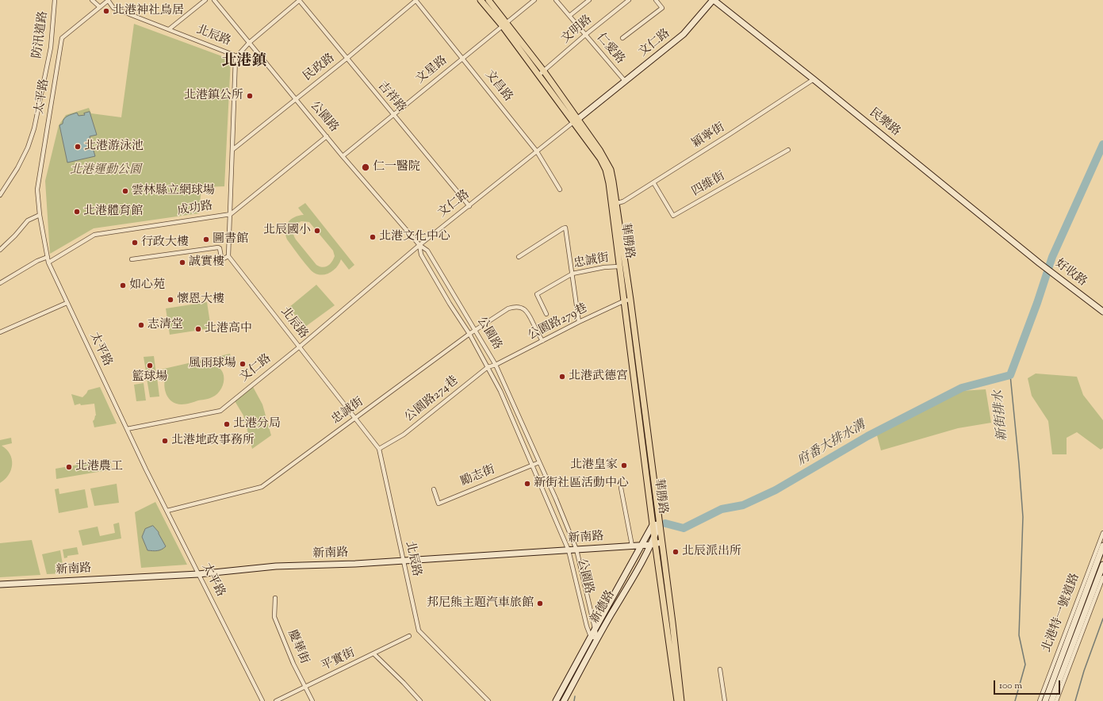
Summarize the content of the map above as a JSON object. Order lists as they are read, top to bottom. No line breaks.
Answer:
{"streets":{"main road":["文仁路","民樂路","華勝路","好收路","新南路","新德路","北港特一號道路"],"street":["文明路","防汛道路","北辰路","仁愛路","民政路","文星路","文昌路","太平路","吉祥路","公園路","穎寧街","四維街","成功路","忠誠街","公園路279巷","公園路274巷","勵志街","慶華街","平實街"]},"crossings":[["文明路","仁愛路"],["文明路","華勝路"],["北辰路","文仁路"],["北辰路","民政路"],["北辰路","太平路"],["北辰路","成功路"],["北辰路","忠誠街"],["北辰路","公園路274巷"],["北辰路","新南路"],["文仁路","仁愛路"],["文仁路","文昌路"],["文仁路","太平路"],["文仁路","吉祥路"],["文仁路","公園路"],["文仁路","民樂路"],["文仁路","華勝路"],["民政路","文昌路"],["民政路","吉祥路"],["民政路","公園路"],["文星路","文昌路"],["文星路","吉祥路"],["文星路","公園路"],["文星路","華勝路"],["太平路","成功路"],["太平路","忠誠街"],["太平路","新南路"],["公園路","成功路"],["公園路","忠誠街"],["公園路","公園路279巷"],["公園路","公園路274巷"],["公園路","勵志街"],["公園路","新南路"],["公園路","新德路"],["民樂路","穎寧街"],["民樂路","好收路"],["穎寧街","四維街"],["穎寧街","華勝路"],["華勝路","忠誠街"],["華勝路","公園路279巷"],["華勝路","新德路"],["忠誠街","公園路279巷"],["公園路279巷","公園路274巷"],["新南路","新德路"],["慶華街","平實街"]],"districts":["北港鎮"],"water":["新街排水","府番大排水溝"],"parks":["北港運動公園"],"places":["北港神社鳥居","北港鎮公所","北港游泳池","仁一醫院","雲林縣立網球場","北港體育館","北辰國小","北港文化中心","圖書館","行政大樓","誠實樓","如心苑","懷恩大樓","志清堂","北港高中","風雨球場","籃球場","北港武德宮","北港分局","北港地政事務所","北港皇家","北港農工","新街社區活動中心","北辰派出所","邦尼熊主題汽車旅館"],"scale_bar":"100 m"}
